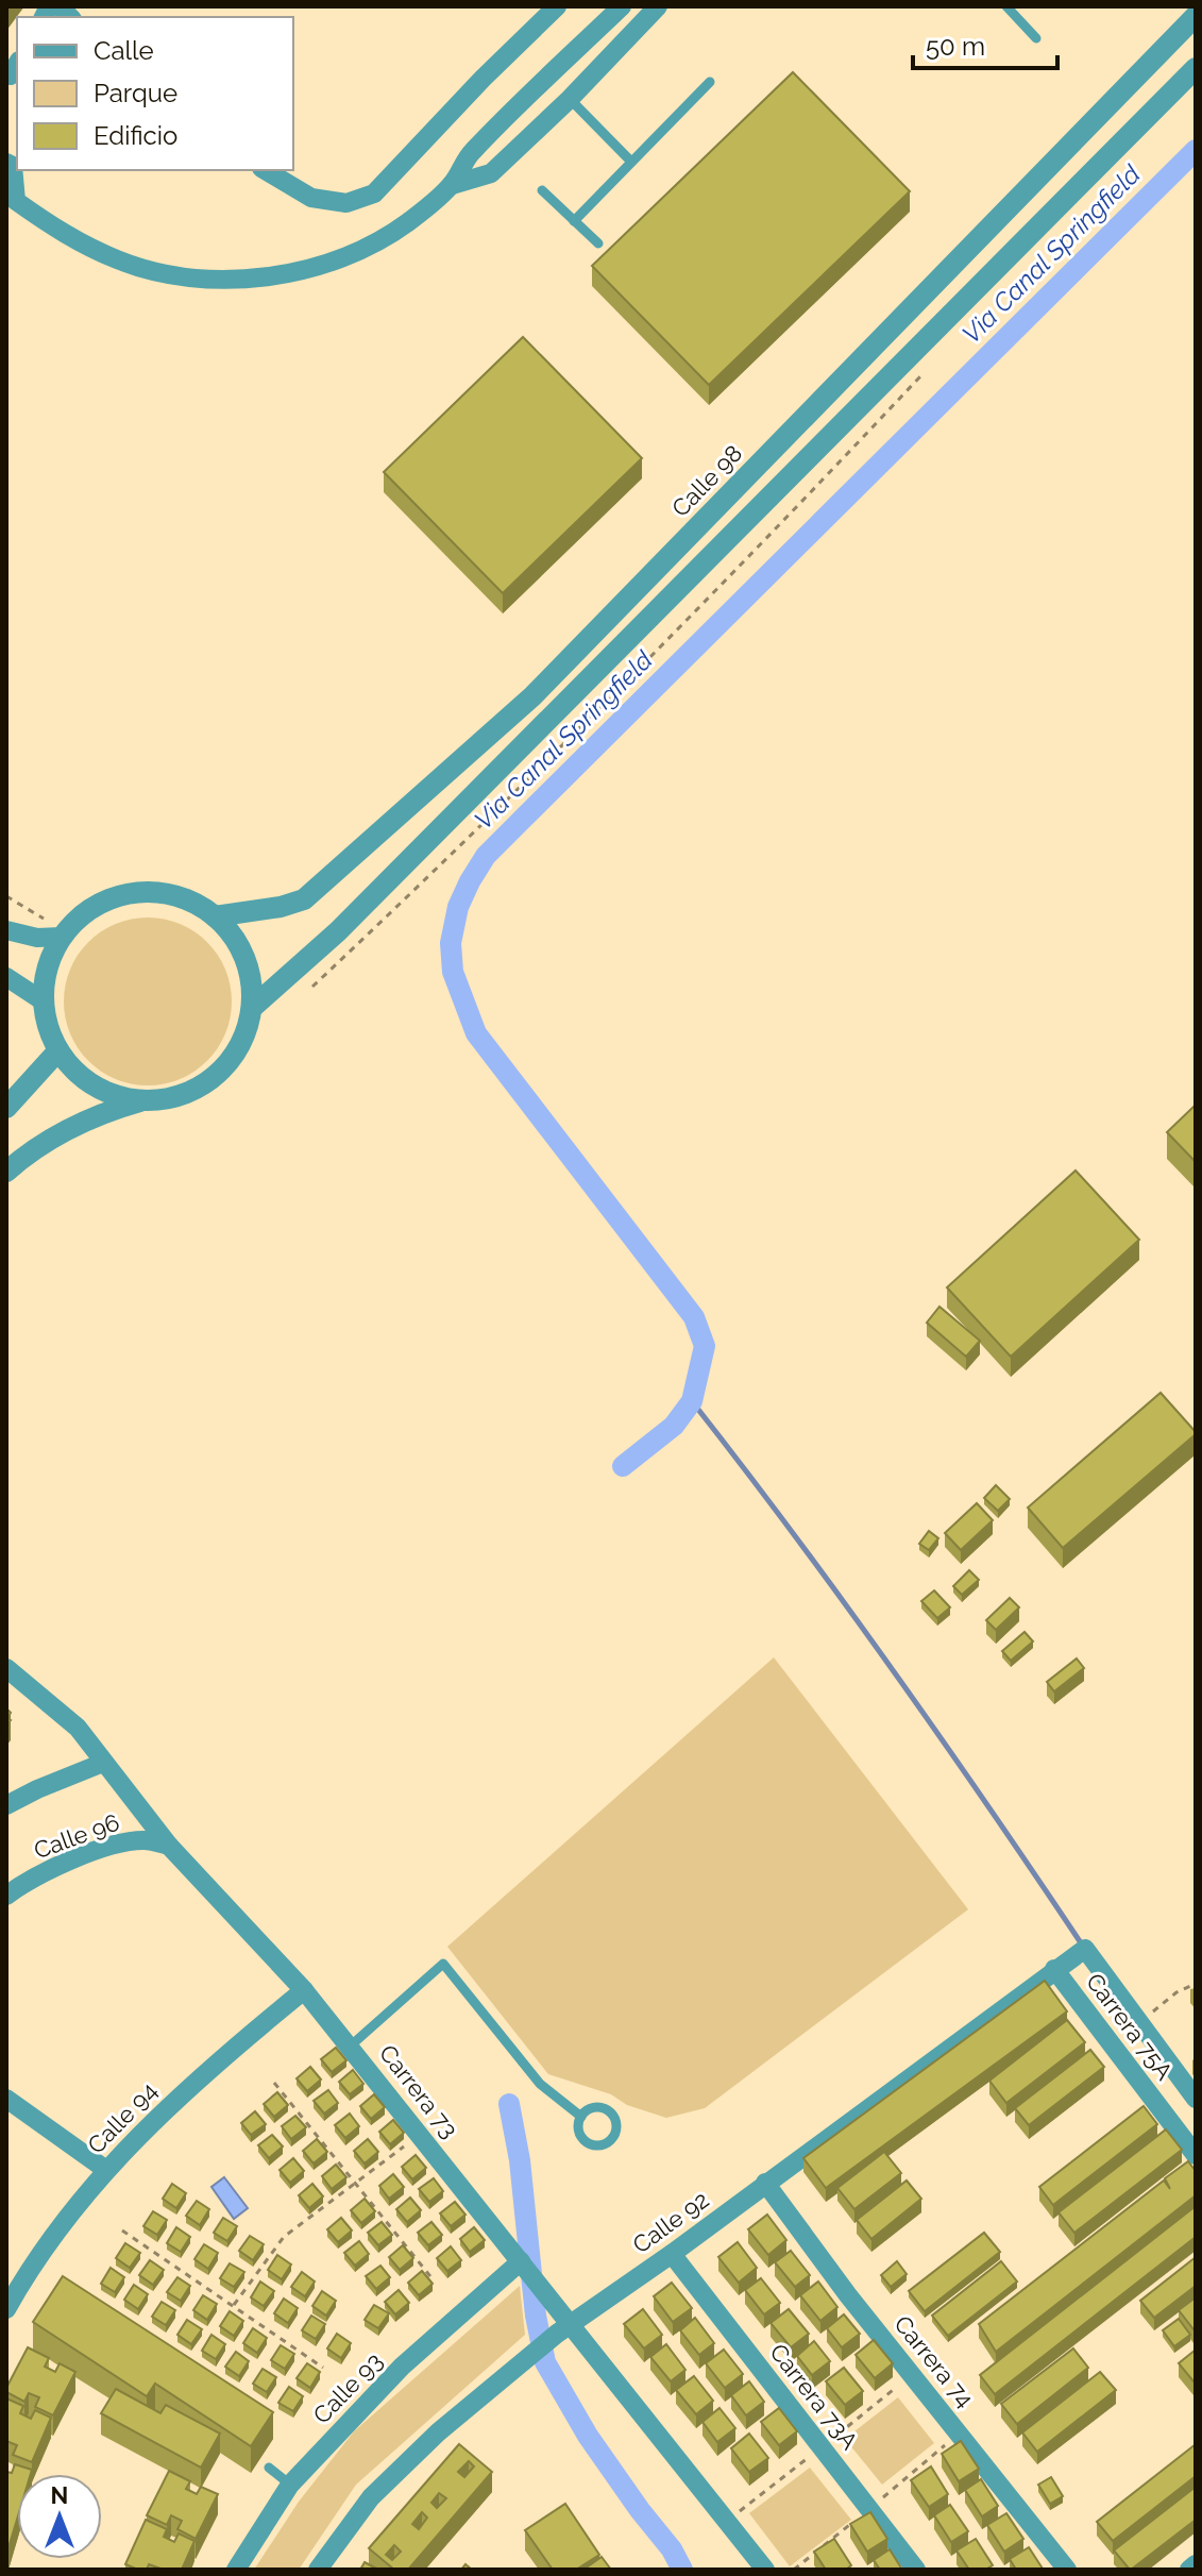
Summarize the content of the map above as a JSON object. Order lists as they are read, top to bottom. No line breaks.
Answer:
{"streets":{"street":["Calle 98","Calle 96","Carrera 75A","Carrera 73","Calle 94","Calle 92","Carrera 74","Calle 93","Carrera 73A"]},"crossings":[["Calle 96","Carrera 73"],["Carrera 75A","Calle 92"],["Carrera 73","Calle 94"],["Carrera 73","Calle 92"],["Carrera 73","Calle 93"],["Calle 92","Carrera 74"],["Calle 92","Carrera 73A"]],"water":["Via Canal Springfield"],"legend":["Calle","Parque","Edificio"],"scale_bar":"50 m","north":"top"}
